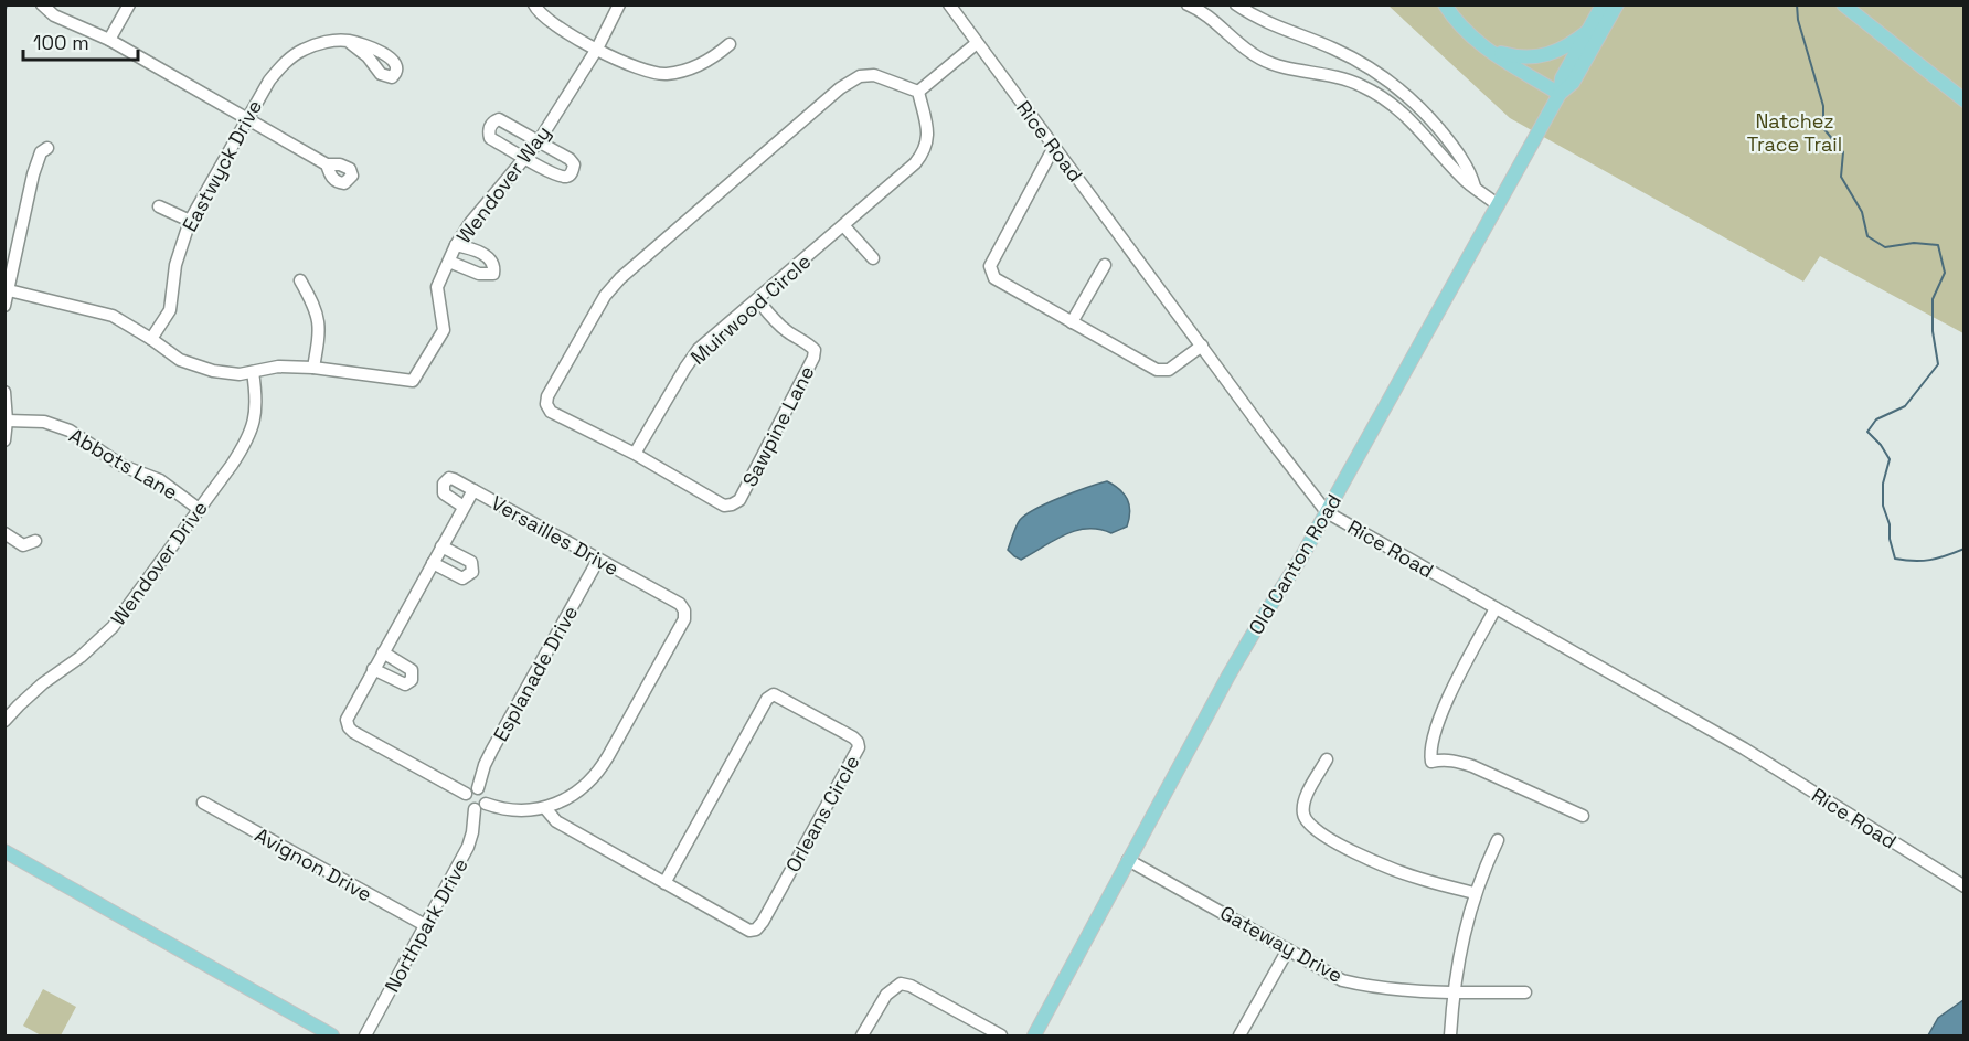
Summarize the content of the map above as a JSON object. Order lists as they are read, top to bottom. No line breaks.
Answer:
{"streets":{"main road":["Old Canton Road"],"street":["Rice Road","Eastwyck Drive","Wendover Way","Muirwood Circle","Sawpine Lane","Abbots Lane","Versailles Drive","Wendover Drive","Esplanade Drive","Orleans Circle","Avignon Drive","Northpark Drive","Gateway Drive"]},"crossings":[["Rice Road","Old Canton Road"],["Eastwyck Drive","Wendover Way"],["Wendover Way","Wendover Drive"],["Muirwood Circle","Sawpine Lane"],["Abbots Lane","Wendover Drive"],["Versailles Drive","Esplanade Drive"],["Versailles Drive","Orleans Circle"],["Versailles Drive","Northpark Drive"],["Old Canton Road","Gateway Drive"],["Avignon Drive","Northpark Drive"]],"parks":["Natchez Trace Trail"],"scale_bar":"100 m"}
